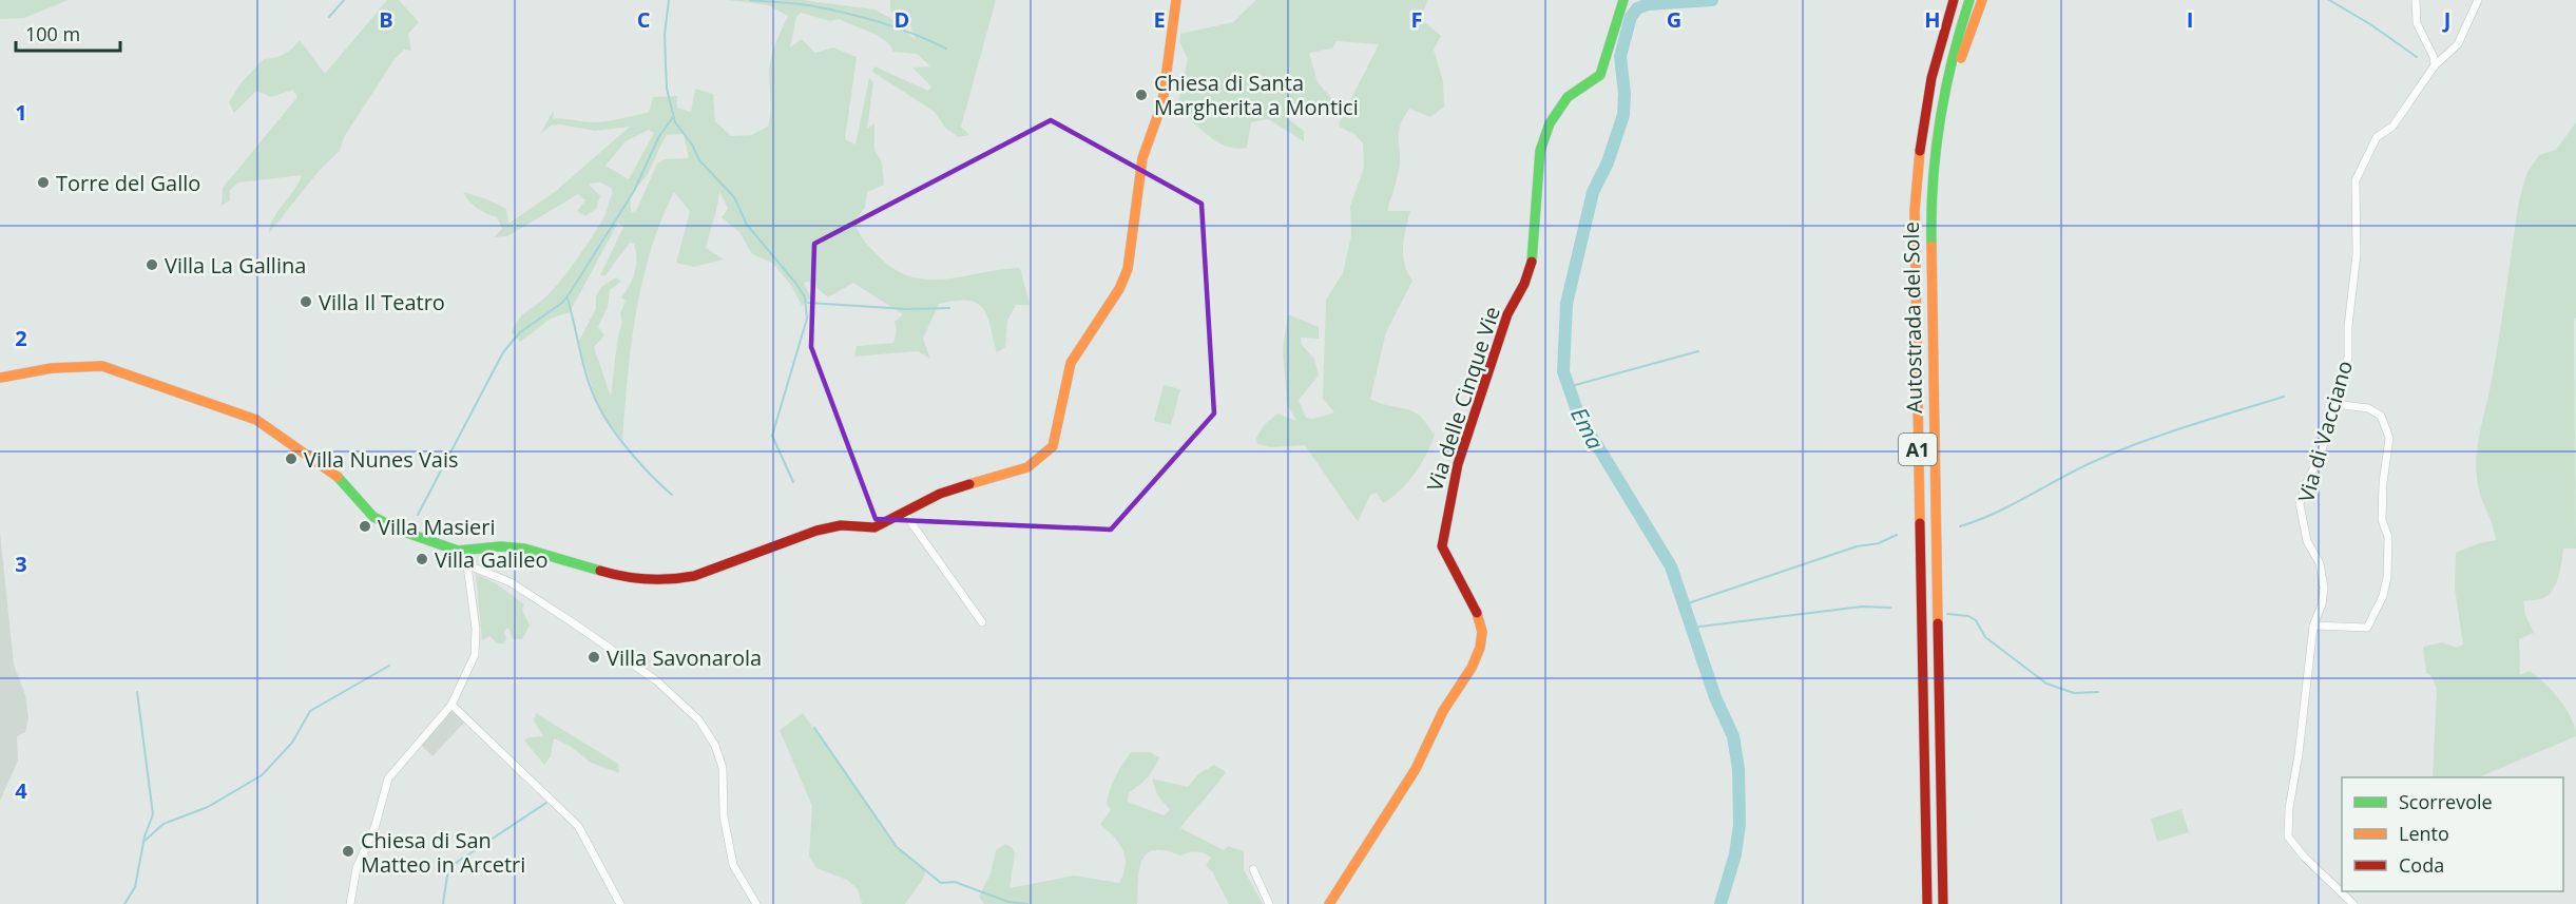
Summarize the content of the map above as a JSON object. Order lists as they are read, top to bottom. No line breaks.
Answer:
{"streets":{"main road":["Autostrada del Sole","Via delle Cinque Vie","A1"],"street":["Via di Vacciano"]},"water":["Ema"],"places":["Chiesa di Santa Margherita a Montici","Torre del Gallo","Villa La Gallina","Villa Il Teatro","Villa Nunes Vais","Villa Masieri","Villa Galileo","Villa Savonarola","Chiesa di San Matteo in Arcetri"],"legend":["Scorrevole","Lento","Coda"],"scale_bar":"100 m","grid":{"columns":["B","C","D","E","F","G","H","I","J"],"rows":["1","2","3","4"]}}
